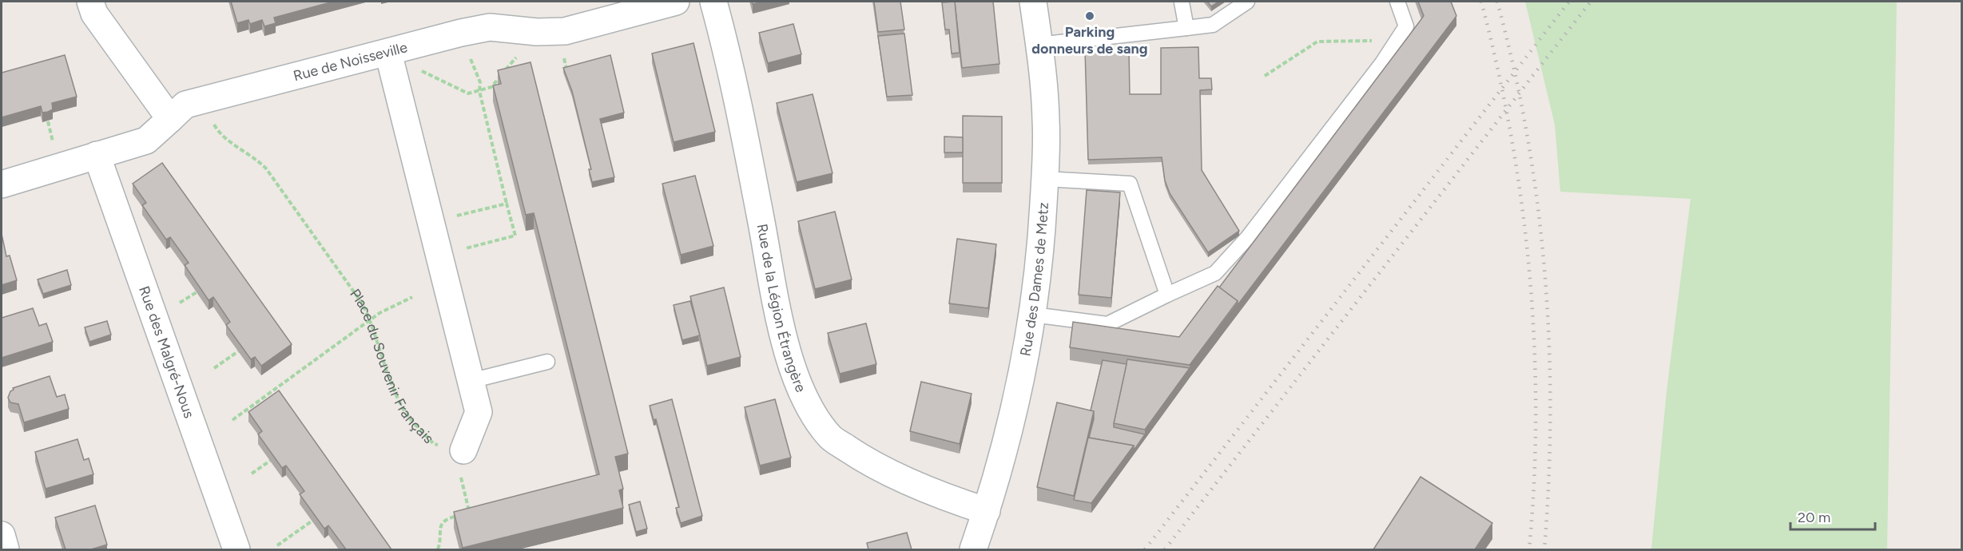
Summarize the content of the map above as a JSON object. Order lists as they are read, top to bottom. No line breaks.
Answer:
{"streets":{"street":["Rue de Noisseville","Rue des Dames de Metz","Rue de la Légion Étrangère","Rue des Malgré-Nous"],"path":["Place du Souvenir Français"]},"crossings":[["Rue de Noisseville","Place du Souvenir Français"],["Rue des Dames de Metz","Rue de la Légion Étrangère"]],"places":["Parking donneurs de sang"],"scale_bar":"20 m"}
